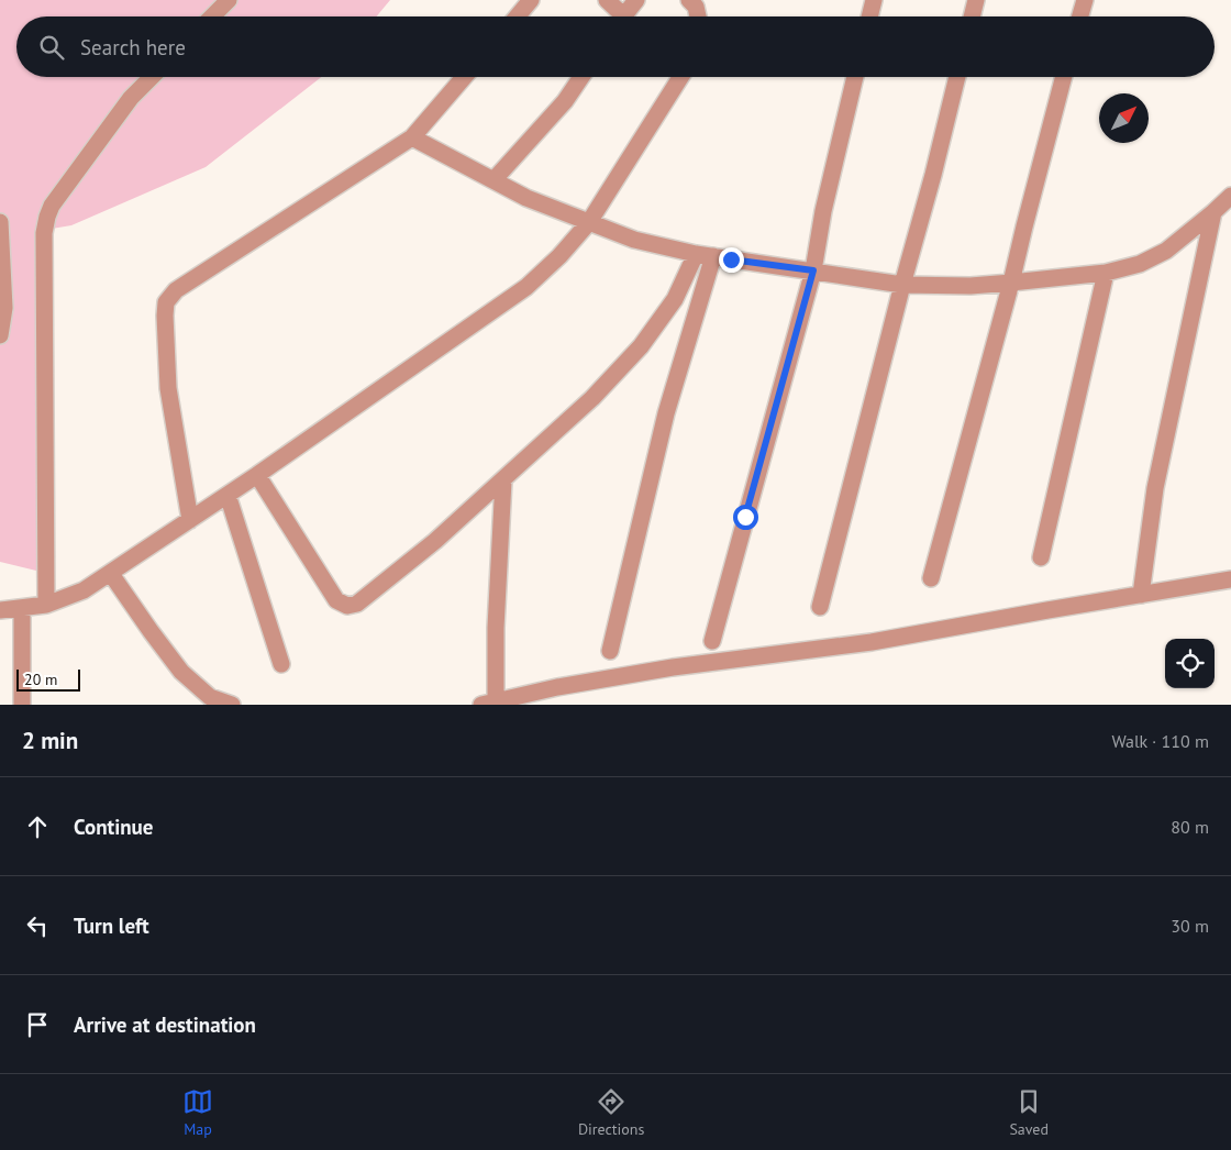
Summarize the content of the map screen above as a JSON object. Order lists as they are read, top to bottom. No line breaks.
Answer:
{"scale_bar":"20 m","north":"top right","page":{"search":"Search here","scale":"20 m","heading":["2 min","Walk · 110 m"],"list":[["Continue","80 m"],["Turn left","30 m"],"Arrive at destination"],"nav":["Map","Directions","Saved"]}}
